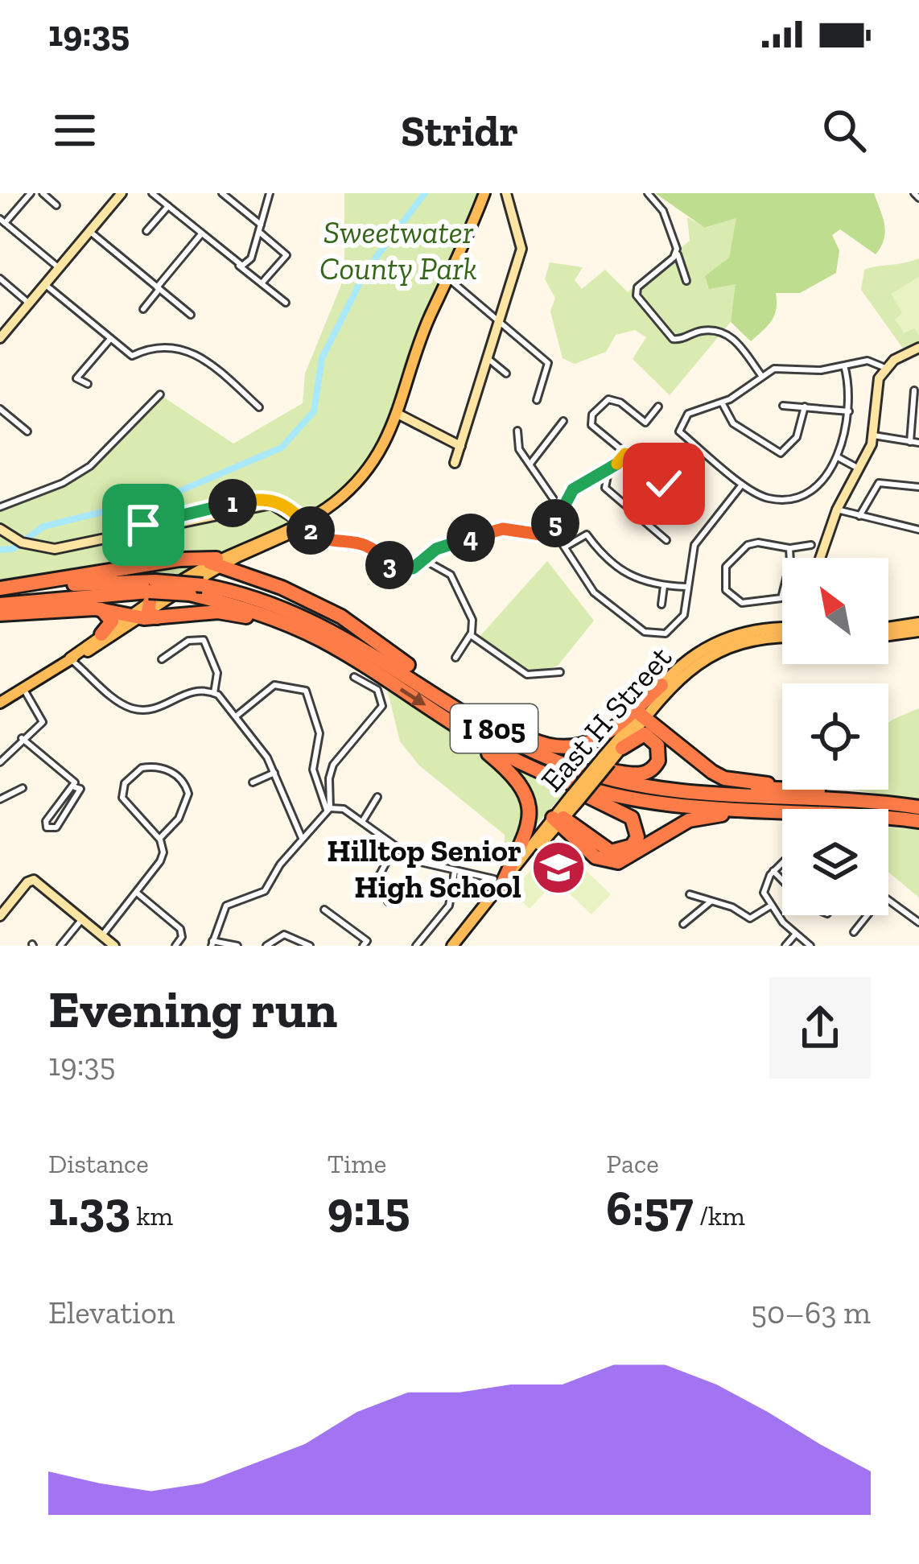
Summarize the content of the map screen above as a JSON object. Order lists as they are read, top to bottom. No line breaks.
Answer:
{"streets":{"highway":["I 805"],"main road":["East H Street"]},"parks":["Sweetwater County Park"],"places":{"school or university":["Hilltop Senior High School"]},"north":"top left","page":{"status":"19:35","header":"Stridr","pins":["1","5","2","4","3"],"heading":["Evening run","19:35"],"stats":[["Distance","1.33 km"],["Time","9:15"],["Pace","6:57 /km"]],"chart":["Elevation","50–63 m"]}}
